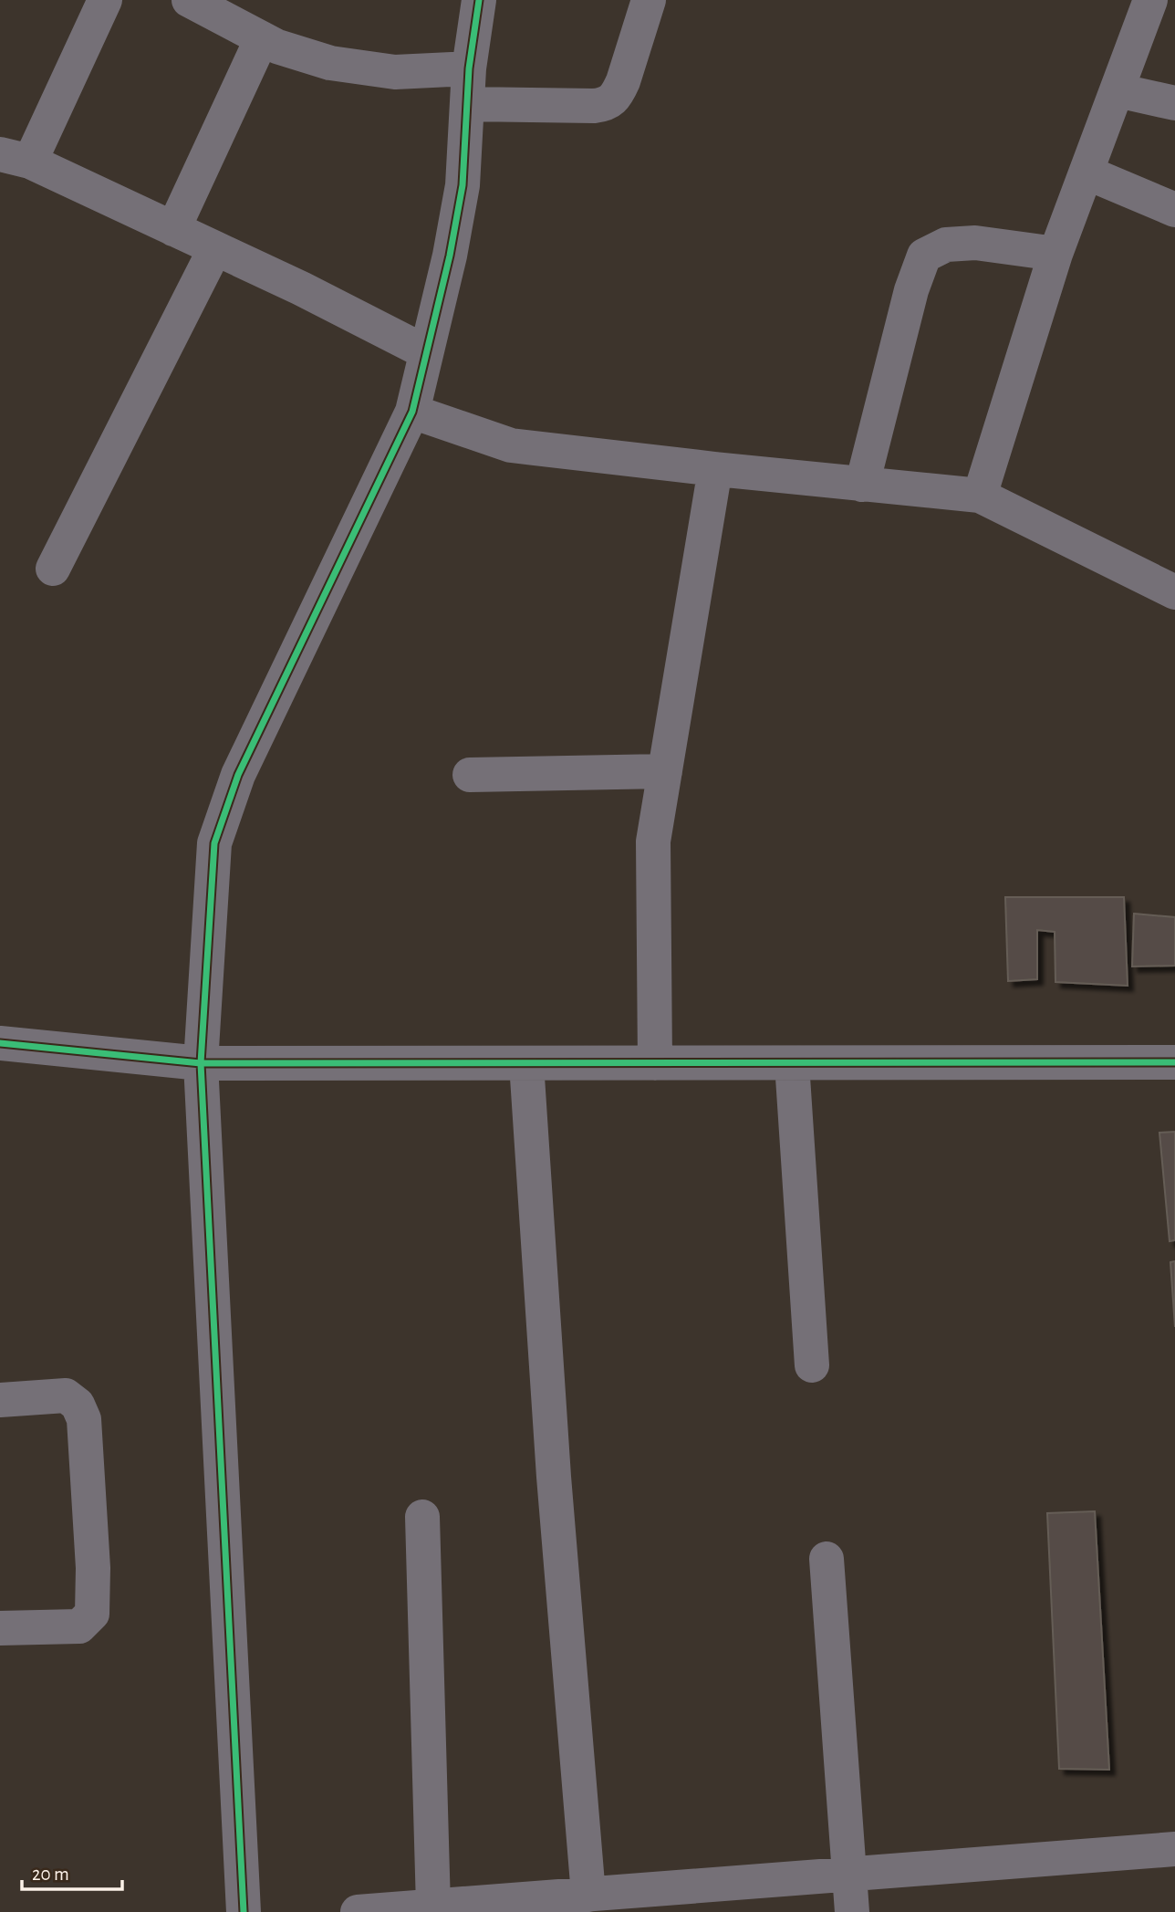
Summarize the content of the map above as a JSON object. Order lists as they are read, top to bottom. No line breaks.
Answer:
{"scale_bar":"20 m"}
